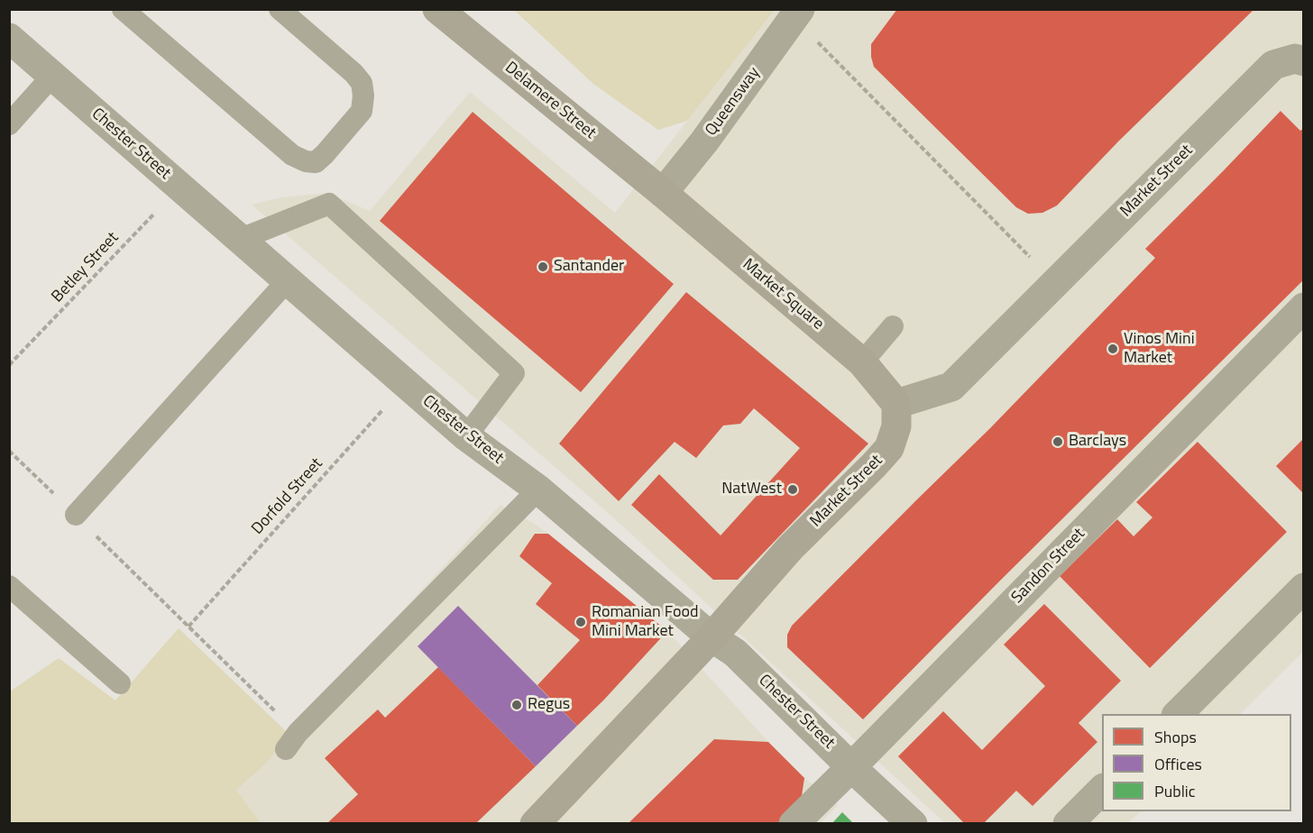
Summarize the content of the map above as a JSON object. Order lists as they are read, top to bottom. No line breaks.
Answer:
{"streets":{"street":["Delamere Street","Queensway","Chester Street","Market Street","Market Square","Sandon Street"],"path":["Betley Street","Dorfold Street"]},"crossings":[["Delamere Street","Queensway"],["Delamere Street","Market Square"],["Queensway","Market Square"],["Chester Street","Market Street"],["Chester Street","Betley Street"],["Chester Street","Dorfold Street"],["Chester Street","Sandon Street"],["Market Street","Market Square"]],"places":["Santander","Vinos Mini Market","Barclays","NatWest","Romanian Food Mini Market","Regus"],"legend":["Shops","Offices","Public"]}
